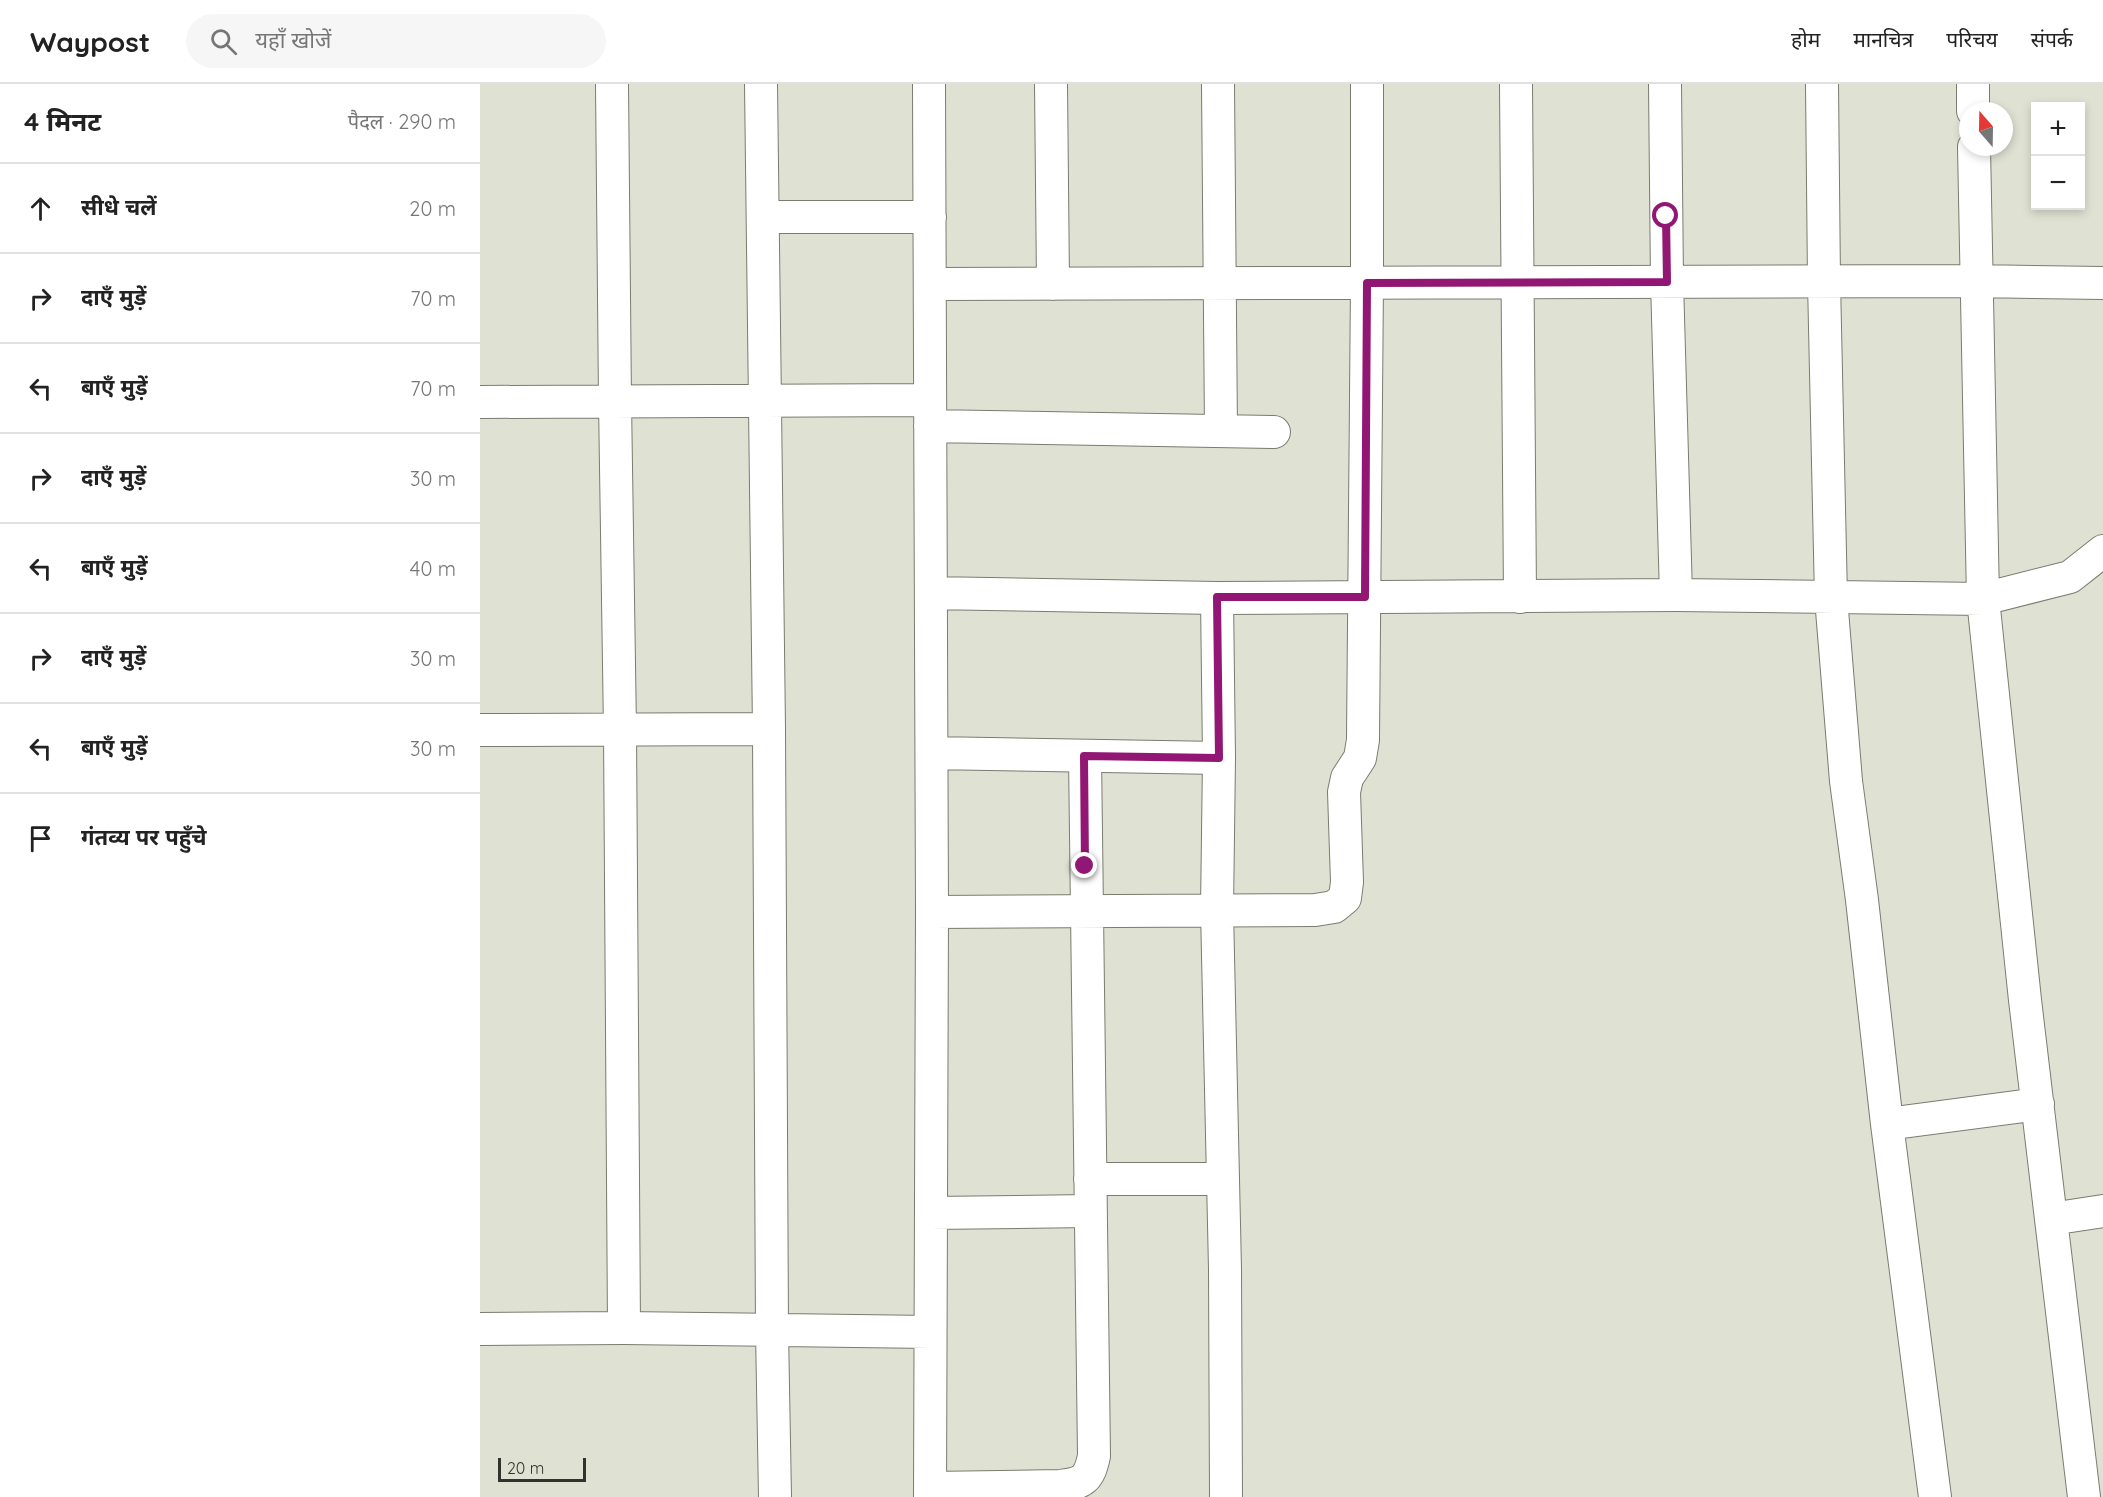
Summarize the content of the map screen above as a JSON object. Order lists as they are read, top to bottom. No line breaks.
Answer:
{"scale_bar":"20 m","north":"top","page":{"header":"Waypost","search":"यहाँ खोजें","nav":["होम","मानचित्र","परिचय","संपर्क"],"heading":["4 मिनट","पैदल · 290 m"],"map_buttons":["+","−"],"list":[["सीधे चलें","20 m"],["दाएँ मुड़ें","70 m"],["बाएँ मुड़ें","70 m"],["दाएँ मुड़ें","30 m"],["बाएँ मुड़ें","40 m"],["दाएँ मुड़ें","30 m"],["बाएँ मुड़ें","30 m"],"गंतव्य पर पहुँचे"],"scale":"20 m"}}
